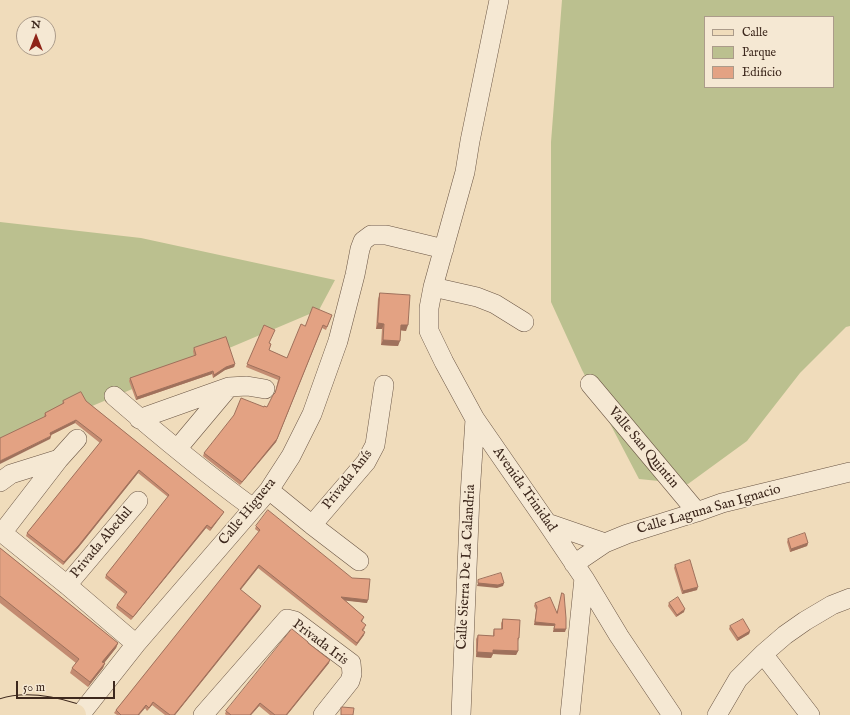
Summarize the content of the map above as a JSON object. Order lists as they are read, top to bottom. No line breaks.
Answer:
{"streets":{"street":["Valle San Quintin","Privada Anís","Avenida Trinidad","Calle Laguna San Ignacio","Calle Higuera","Privada Abedul","Calle Sierra De La Calandria","Privada Iris"]},"crossings":[["Valle San Quintin","Calle Laguna San Ignacio"],["Avenida Trinidad","Calle Laguna San Ignacio"],["Avenida Trinidad","Calle Higuera"],["Avenida Trinidad","Calle Sierra De La Calandria"],["Calle Higuera","Privada Abedul"]],"legend":["Calle","Parque","Edificio"],"scale_bar":"50 m","north":"top"}
